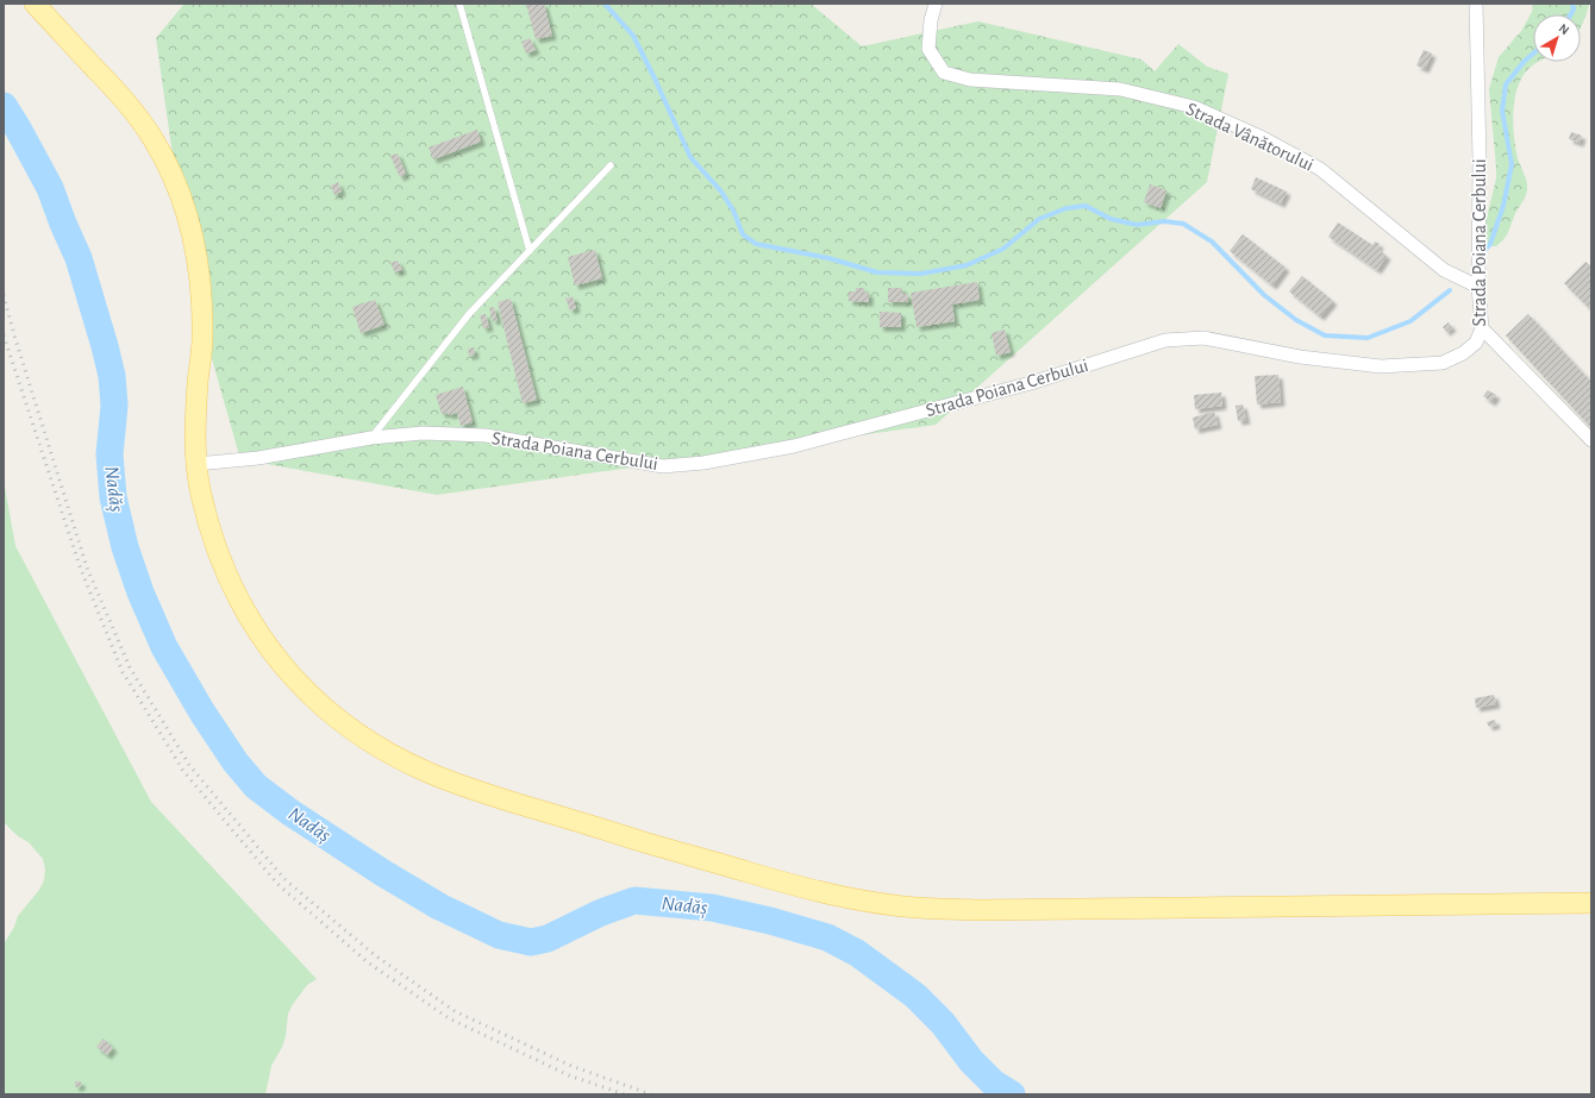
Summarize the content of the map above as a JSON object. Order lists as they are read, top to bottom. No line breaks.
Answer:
{"streets":{"street":["Strada Vânătorului","Strada Poiana Cerbului"]},"crossings":[["Strada Vânătorului","Strada Poiana Cerbului"]],"water":["Nadăș"],"north":"top right"}
